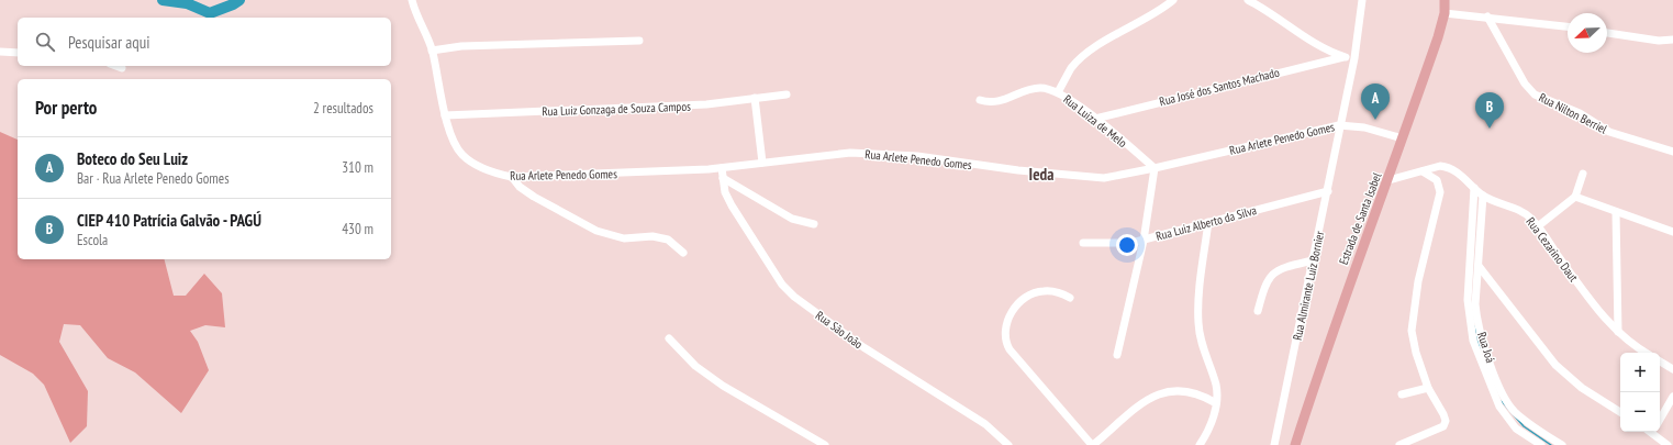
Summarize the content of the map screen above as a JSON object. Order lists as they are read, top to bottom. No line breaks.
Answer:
{"streets":{"main road":["Estrada de Santa Isabel"],"street":["Rua José dos Santos Machado","Rua Luiz Gonzaga de Souza Campos","Rua Nilton Berriel","Rua Luiza de Melo","Rua Arlete Penedo Gomes","Rua Luiz Alberto da Silva","Rua Cezarino Daut","Rua Almirante Luiz Bornier","Rua São João","Rua Joá"]},"crossings":[["Rua José dos Santos Machado","Rua Luiza de Melo"],["Rua Luiz Gonzaga de Souza Campos","Rua Arlete Penedo Gomes"],["Rua Luiza de Melo","Rua Arlete Penedo Gomes"],["Rua Arlete Penedo Gomes","Estrada de Santa Isabel"],["Rua Arlete Penedo Gomes","Rua Almirante Luiz Bornier"],["Rua Arlete Penedo Gomes","Rua São João"],["Estrada de Santa Isabel","Rua Cezarino Daut"],["Rua Luiz Alberto da Silva","Rua Almirante Luiz Bornier"],["Rua Cezarino Daut","Rua Joá"]],"districts":["Ieda"],"north":"bottom left","page":{"search":"Pesquisar aqui","heading":["Por perto","2 resultados"],"pins":["A","B"],"list":[{"mark":"A","name":"Boteco do Seu Luiz","note":"Bar · Rua Arlete Penedo Gomes","value":"310 m"},{"mark":"B","name":"CIEP 410 Patrícia Galvão - PAGÚ","note":"Escola","value":"430 m"}],"map_buttons":["+","−"]}}
